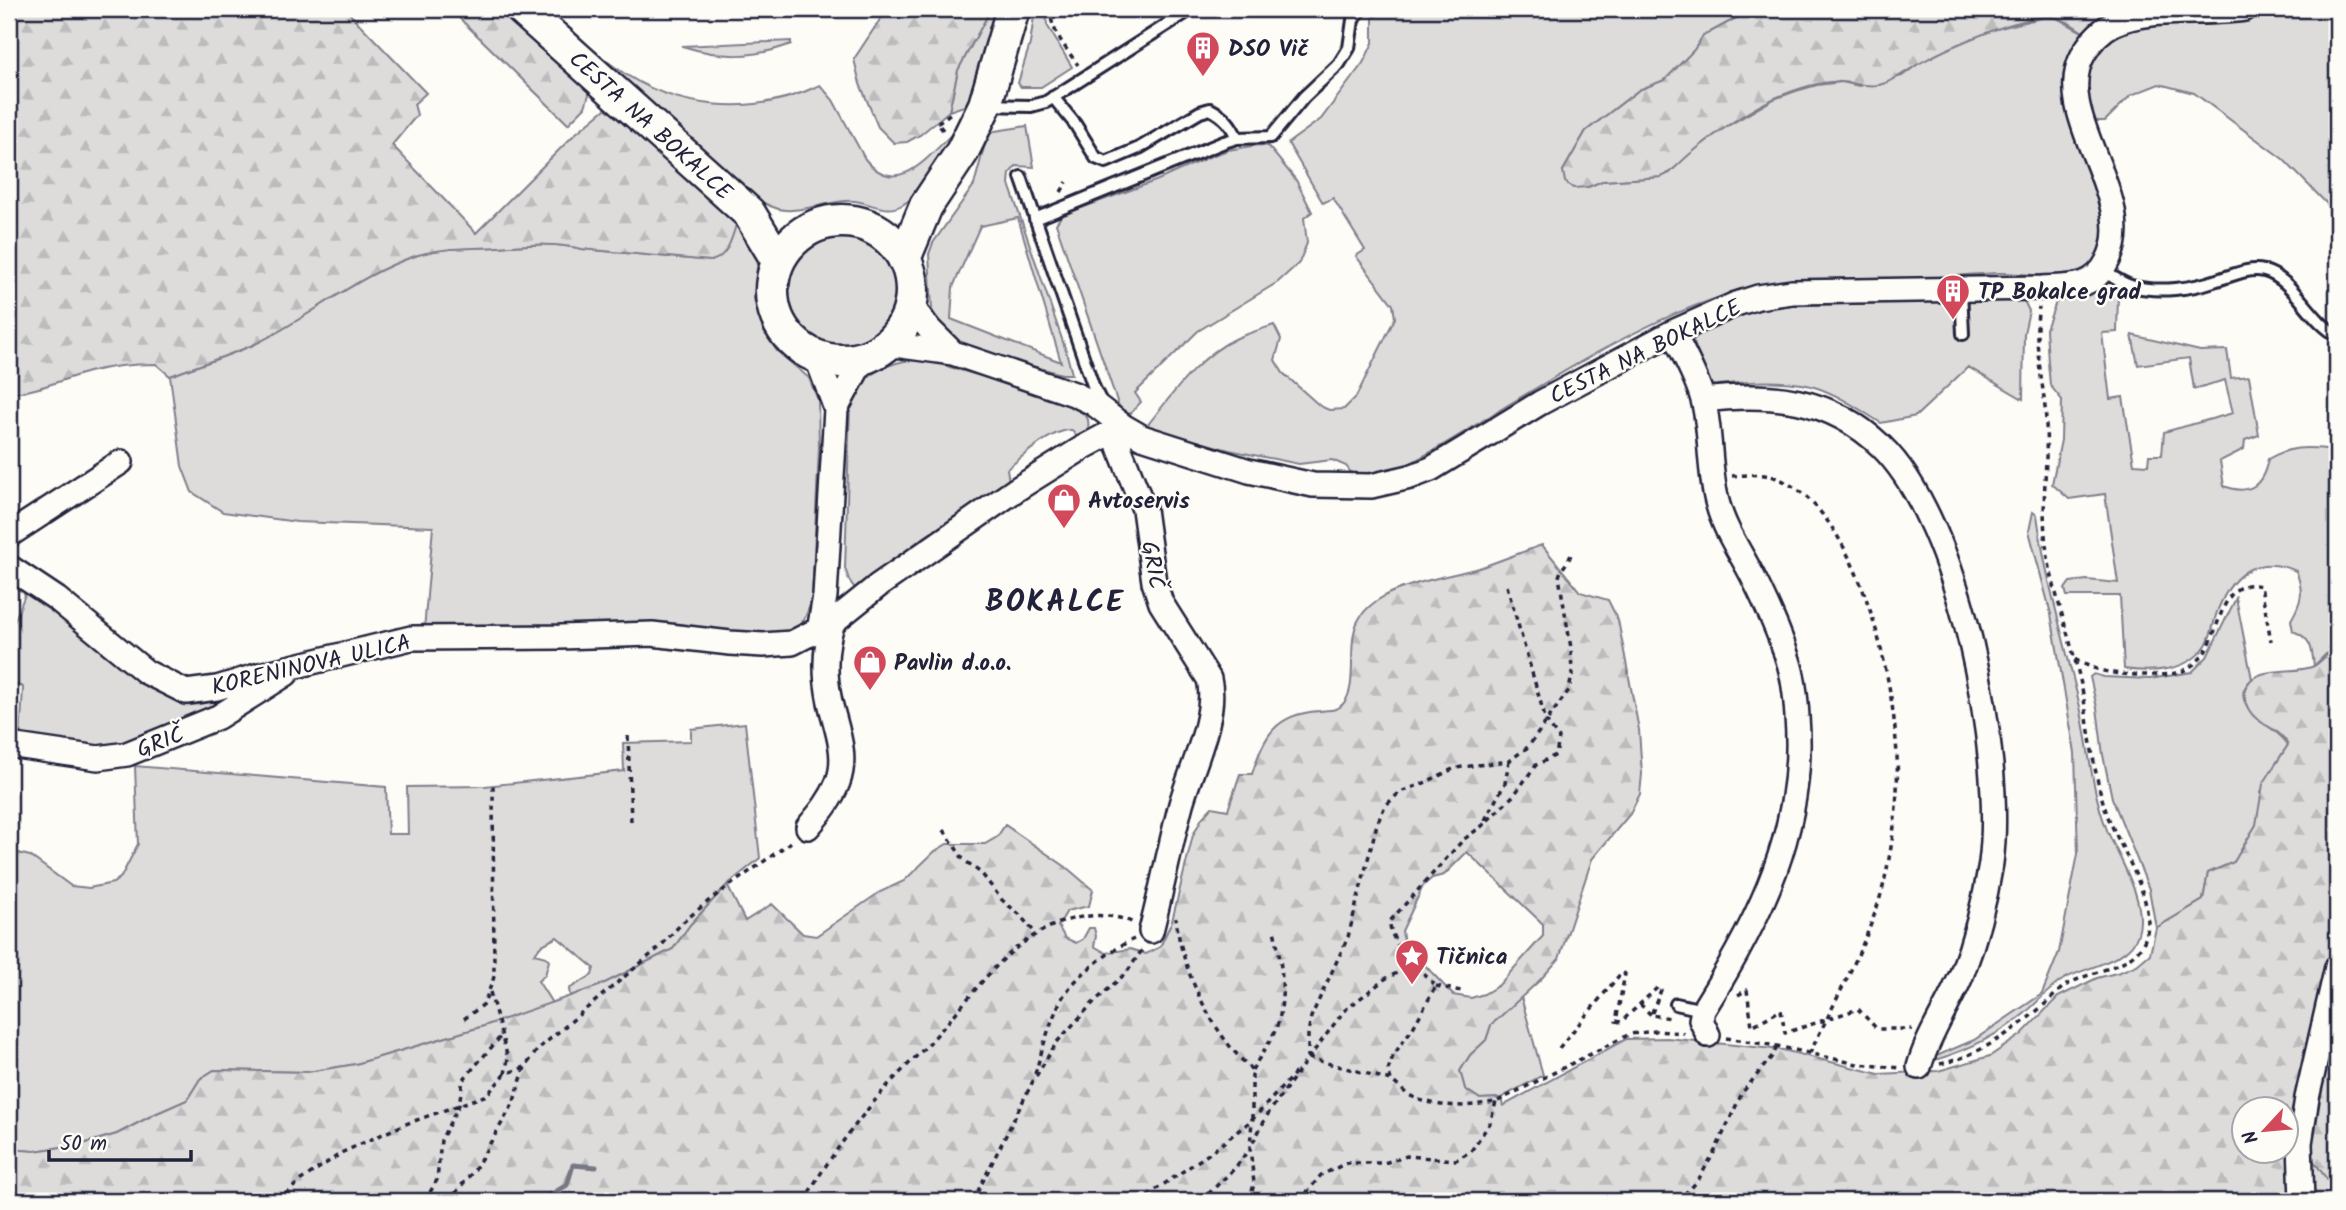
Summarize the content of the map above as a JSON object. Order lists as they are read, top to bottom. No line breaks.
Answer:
{"streets":{"street":["CESTA NA BOKALCE","GRIČ","KORENINOVA ULICA"]},"crossings":[["CESTA NA BOKALCE","GRIČ"],["GRIČ","KORENINOVA ULICA"]],"districts":["BOKALCE"],"places":{"building":["DSO Vič","TP Bokalce grad"],"shop":["Avtoservis","Pavlin d.o.o."],"place":["Tičnica"]},"scale_bar":"50 m","north":"bottom left"}
